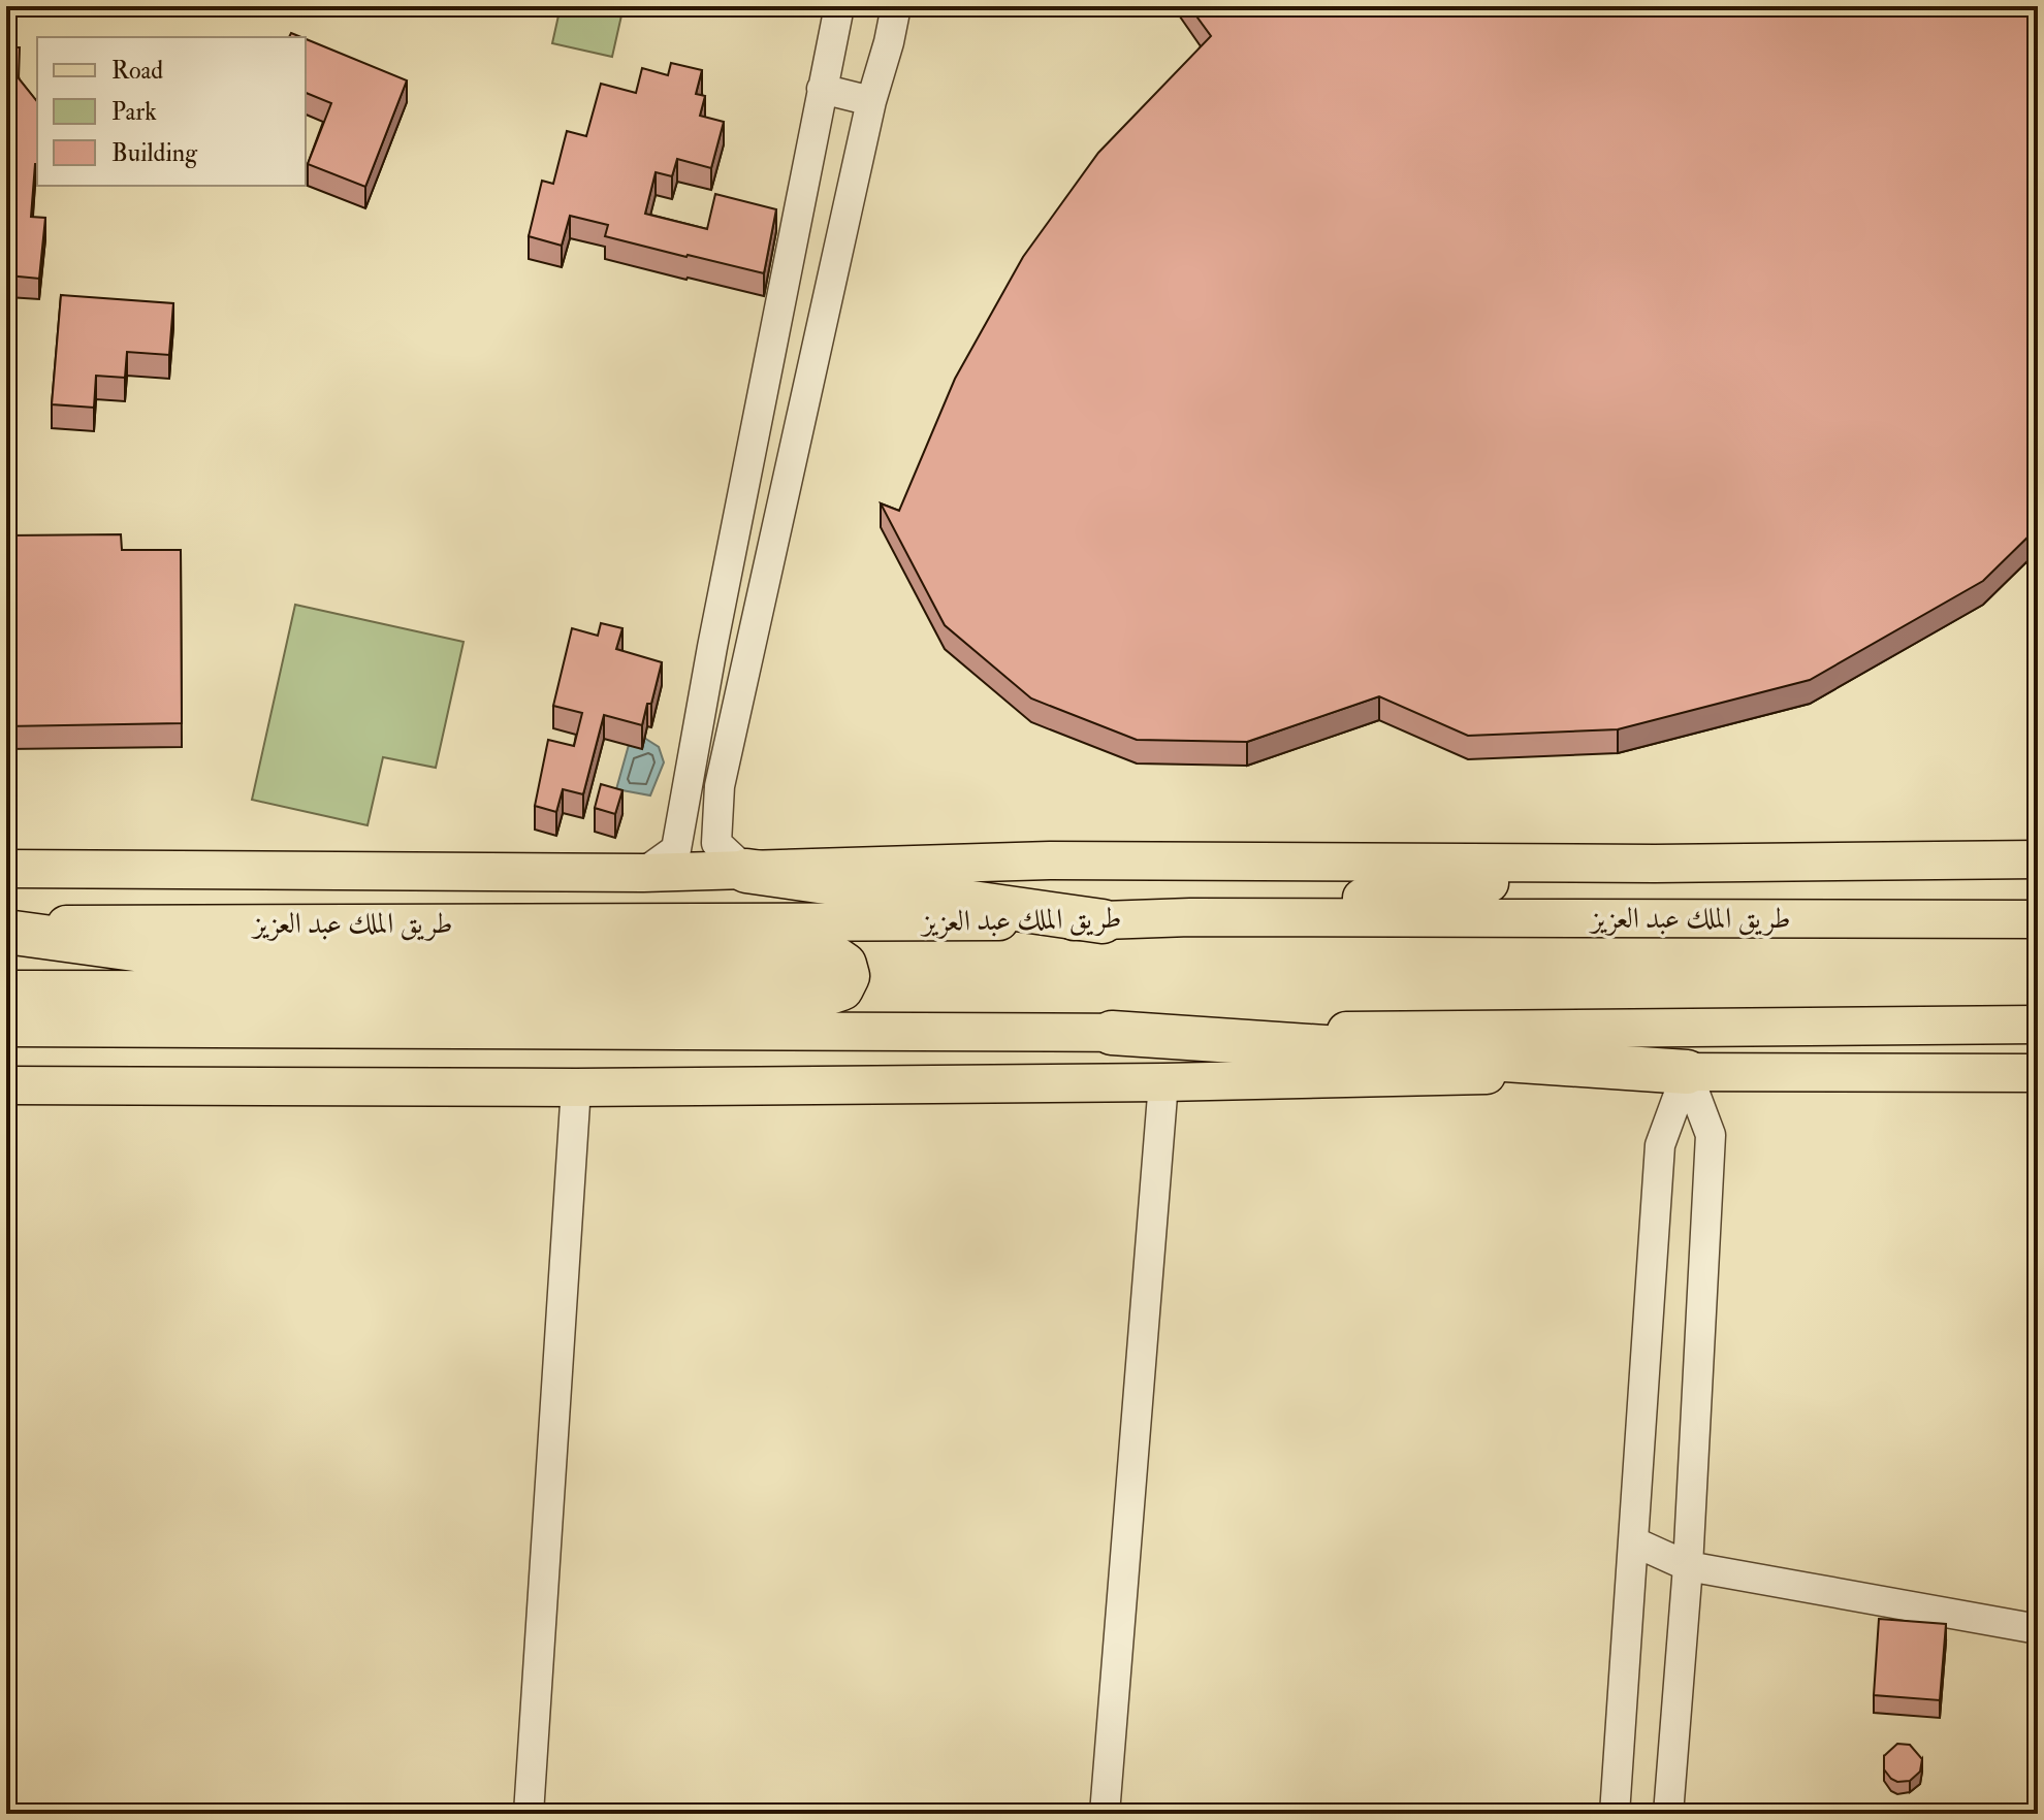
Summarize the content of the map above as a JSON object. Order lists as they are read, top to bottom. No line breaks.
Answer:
{"streets":{"main road":["طريق الملك عبد العزيز"]},"legend":["Road","Park","Building"]}
